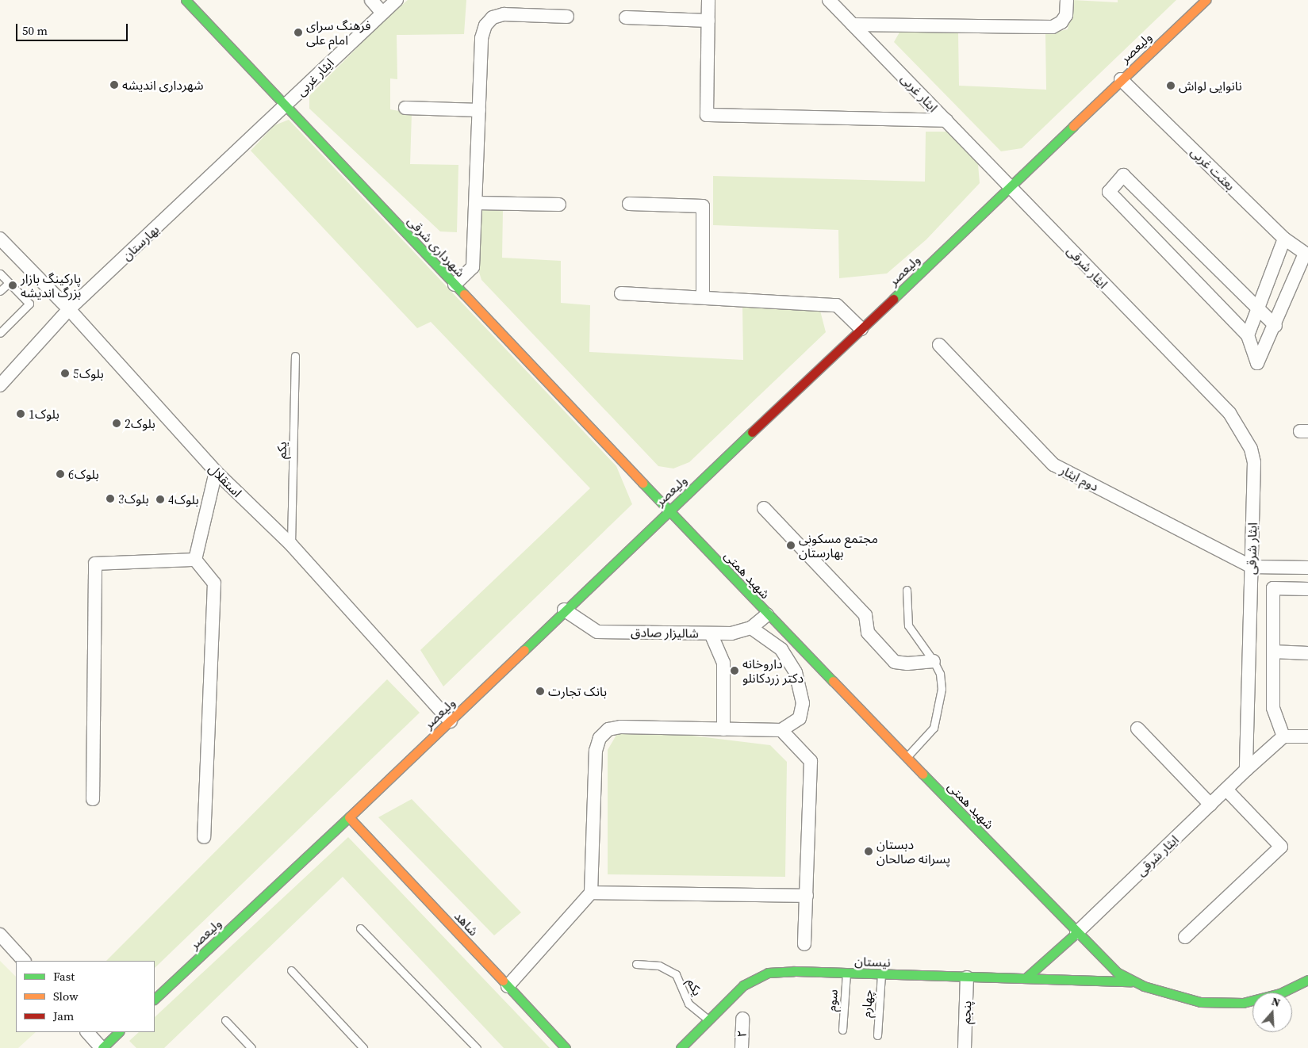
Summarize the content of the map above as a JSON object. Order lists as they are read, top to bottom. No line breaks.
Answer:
{"streets":{"main road":["ولیعصر","شهرداری شرقی","شهید همتی","شاهد","نيستان"],"street":["ایثار غربی","بعثت غربی","بهارستان","ایثار شرقی","دوم ایثار","استقلال","شالیزار صادق","پنجم","۲"],"lane":["یکم","سوم","چهارم"]},"crossings":[["ولیعصر","ایثار غربی"],["ولیعصر","بعثت غربی"],["ولیعصر","شهرداری شرقی"],["ولیعصر","ایثار شرقی"],["ولیعصر","استقلال"],["ولیعصر","شهید همتی"],["ولیعصر","شالیزار صادق"],["ولیعصر","شاهد"],["ایثار غربی","بهارستان"],["ایثار غربی","شهرداری شرقی"],["ایثار غربی","ایثار شرقی"],["بهارستان","شهرداری شرقی"],["بهارستان","استقلال"],["شهرداری شرقی","شهید همتی"],["ایثار شرقی","دوم ایثار"],["ایثار شرقی","شهید همتی"],["یکم","استقلال"],["یکم","نيستان"],["شهید همتی","شالیزار صادق"],["شهید همتی","نيستان"],["نيستان","سوم"],["نيستان","چهارم"],["نيستان","پنجم"]],"places":["فرهنگ سرای امام علی","شهرداری اندیشه","نانوایی لواش","پارکینگ بازار بزرگ اندیشه","بلوک5","بلوک1","بلوک2","بلوک6","بلوک3","بلوک4","مجتمع مسکونی بهارستان","داروخانه دکتر زردکانلو","بانک تجارت","دبستان پسرانه صالحان"],"legend":["Fast","Slow","Jam"],"scale_bar":"50 m","north":"top"}
